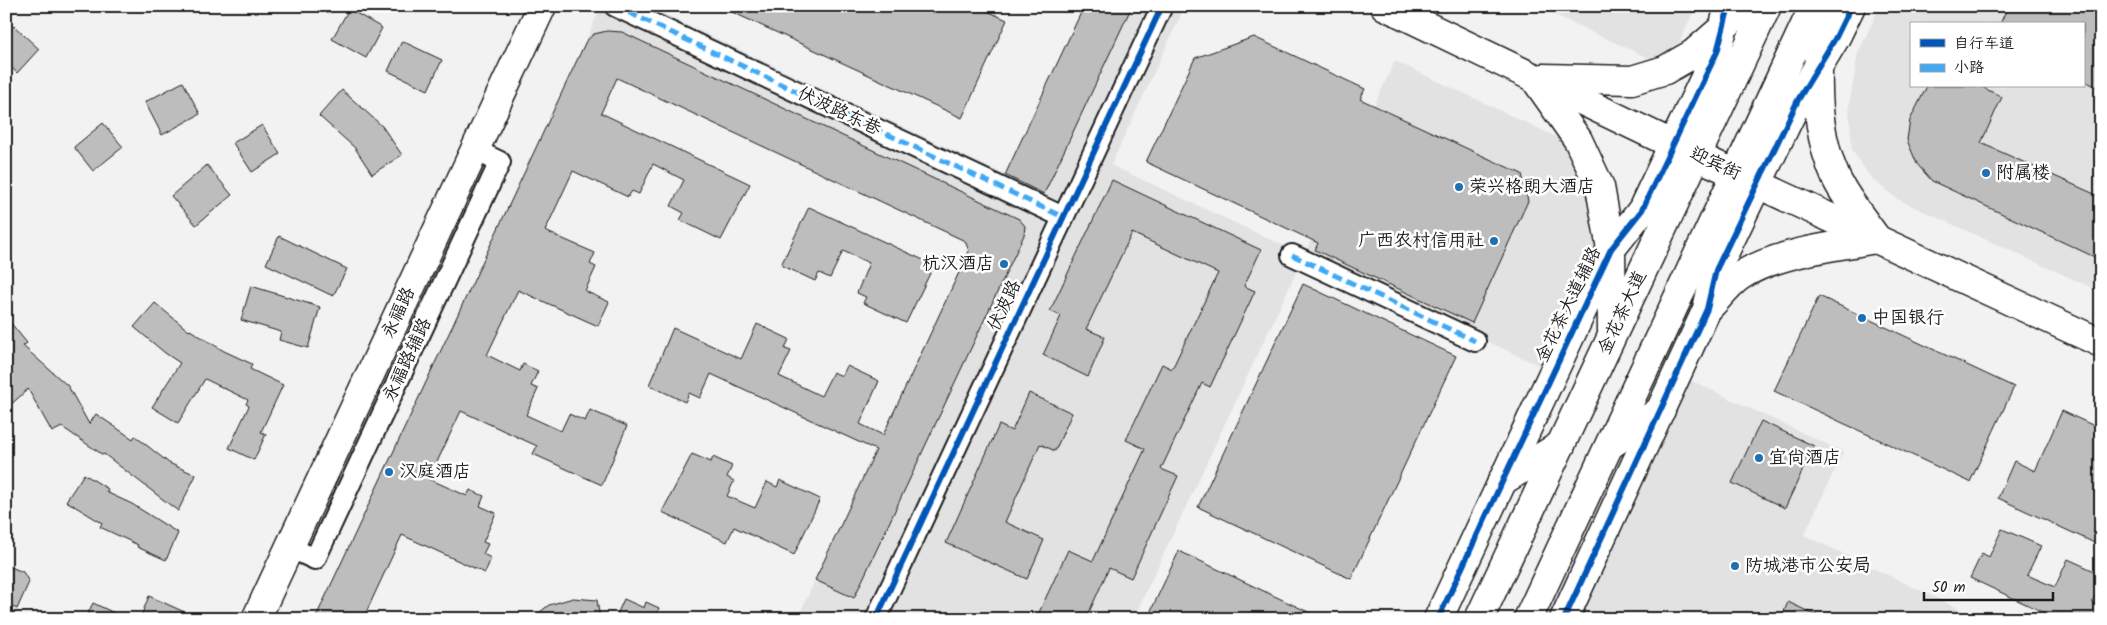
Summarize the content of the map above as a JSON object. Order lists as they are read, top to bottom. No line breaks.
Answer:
{"streets":{"main road":["迎宾街","金花茶大道辅路","永福路","金花茶大道"],"street":["伏波路东巷","伏波路"]},"crossings":[["伏波路东巷","伏波路"],["迎宾街","金花茶大道辅路"],["迎宾街","金花茶大道"],["金花茶大道辅路","金花茶大道"]],"places":["附属楼","荣兴格朗大酒店","广西农村信用社","杭汉酒店","中国银行","宜尚酒店","汉庭酒店","防城港市公安局"],"legend":["自行车道","小路"],"scale_bar":"50 m"}
